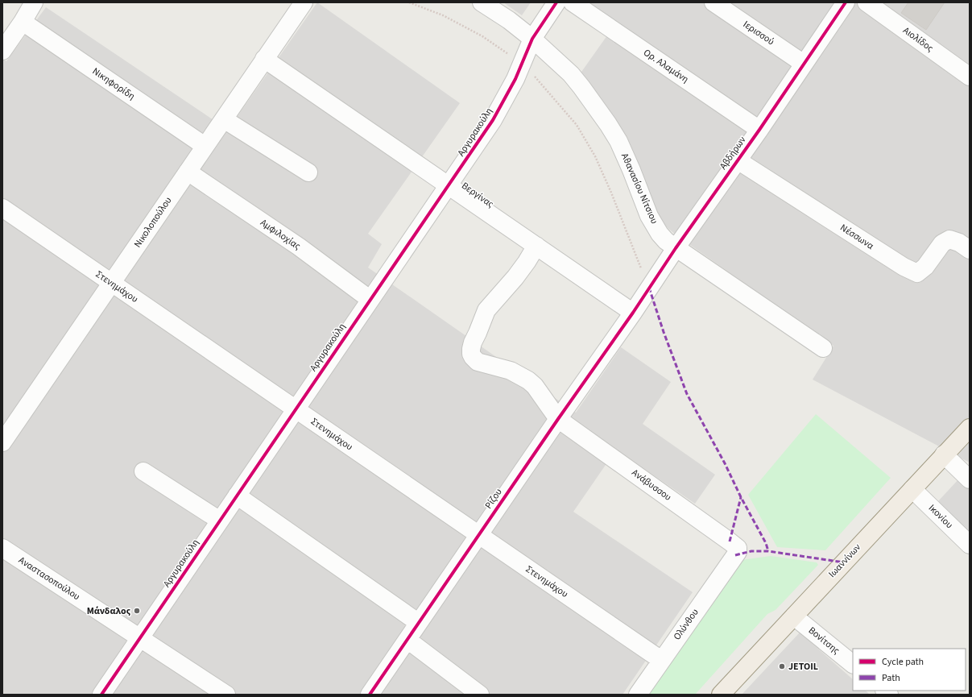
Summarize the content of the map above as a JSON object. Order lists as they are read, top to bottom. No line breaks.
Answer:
{"streets":{"main road":["Ιωαννίνων"],"street":["Ιερισσού","Αιολίδος","Ορ. Αλαμάνη","Νικηφορίδη","Αργυρακούλη","Αβδήρων","Αθανασίου Νίτσιου","Βεργίνας","Νικολοπούλου","Αμφιλοχίας","Νέσσωνα","Στενημάχου","Ανάβυσσου","Ρίζου","Ικονίου","Αναστασοπούλου","Ολύνθου","Βονίτσης"]},"crossings":[["Ιερισσού","Αβδήρων"],["Ορ. Αλαμάνη","Αβδήρων"],["Νικηφορίδη","Νικολοπούλου"],["Αργυρακούλη","Αθανασίου Νίτσιου"],["Αργυρακούλη","Βεργίνας"],["Αργυρακούλη","Αμφιλοχίας"],["Αργυρακούλη","Στενημάχου"],["Αργυρακούλη","Αναστασοπούλου"],["Αβδήρων","Αθανασίου Νίτσιου"],["Αβδήρων","Βεργίνας"],["Αβδήρων","Νέσσωνα"],["Αβδήρων","Ρίζου"],["Βεργίνας","Νικολοπούλου"],["Βεργίνας","Ρίζου"],["Νικολοπούλου","Αμφιλοχίας"],["Νικολοπούλου","Στενημάχου"],["Στενημάχου","Ρίζου"],["Στενημάχου","Ολύνθου"],["Ανάβυσσου","Ρίζου"],["Ανάβυσσου","Ολύνθου"],["Ικονίου","Ιωαννίνων"],["Ιωαννίνων","Βονίτσης"]],"places":["Μάνδαλος","JETOIL"],"legend":["Cycle path","Path"]}
